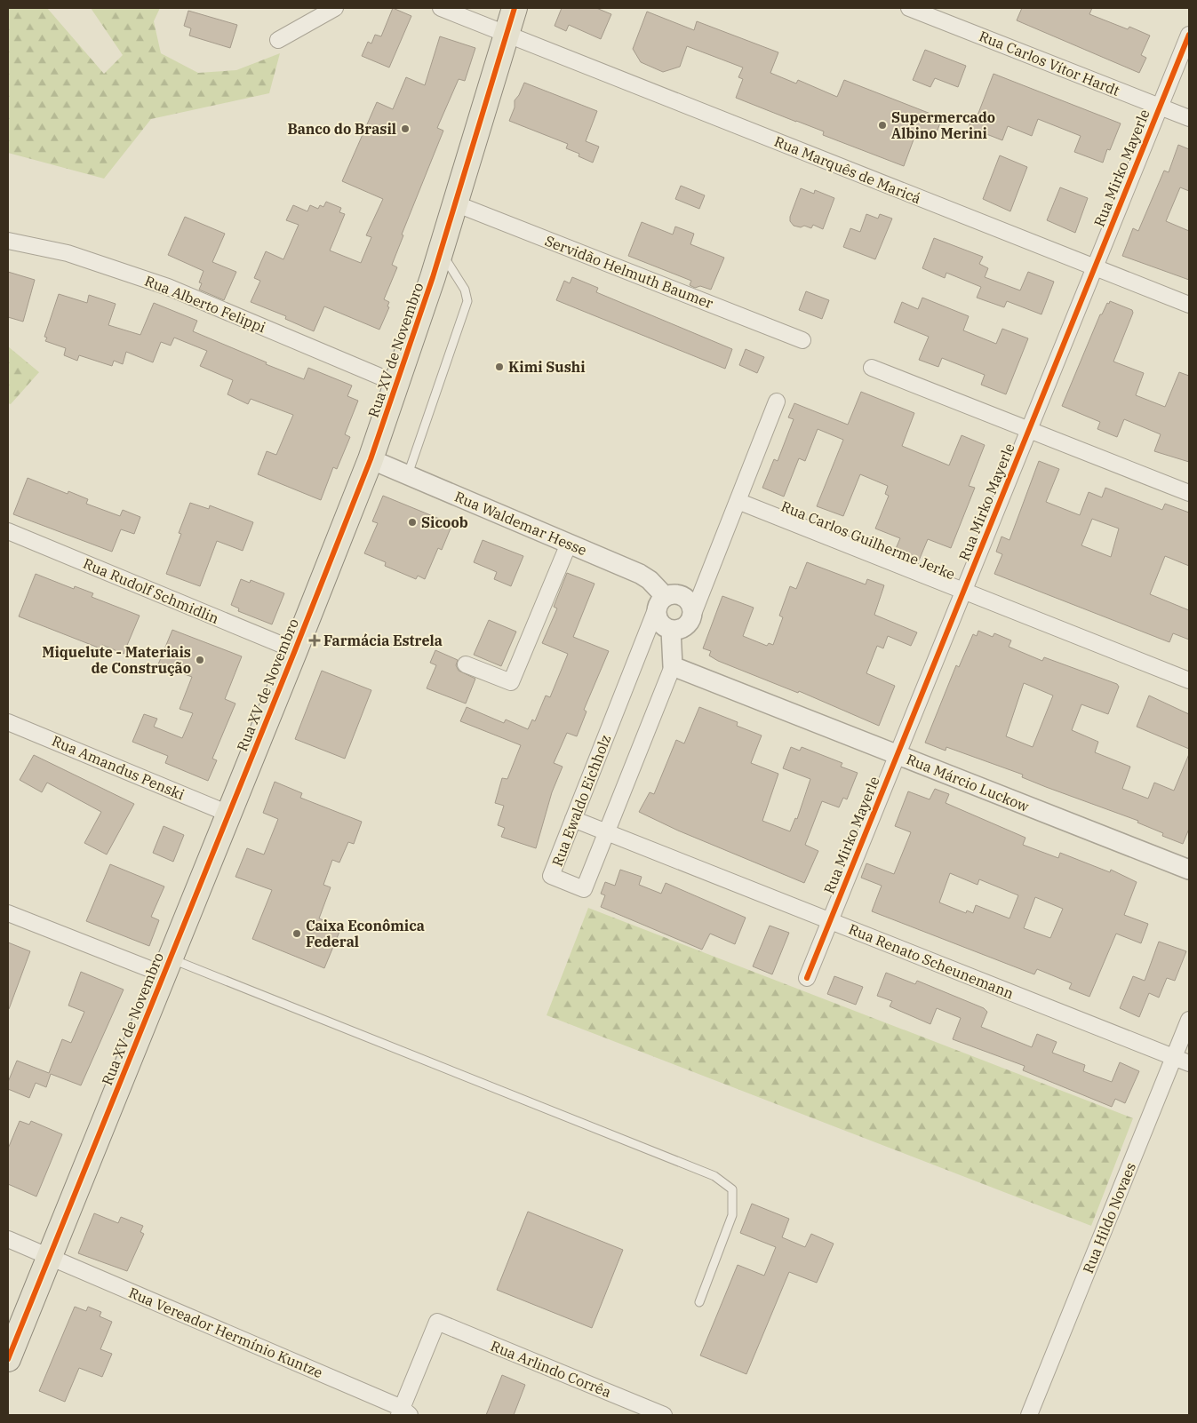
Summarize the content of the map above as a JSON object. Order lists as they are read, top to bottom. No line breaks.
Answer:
{"streets":{"main road":["Rua XV de Novembro"],"street":["Rua Carlos Vítor Hardt","Rua Mirko Mayerle","Rua Marquês de Maricá","Servidão Helmuth Baumer","Rua Alberto Felippi","Rua Waldemar Hesse","Rua Carlos Guilherme Jerke","Rua Rudolf Schmidlin","Rua Amandus Penski","Rua Márcio Luckow","Rua Ewaldo Eichholz","Rua Renato Scheunemann","Rua Hildo Novaes","Rua Vereador Hermínio Kuntze","Rua Arlindo Corrêa"]},"crossings":[["Rua Carlos Vítor Hardt","Rua Mirko Mayerle"],["Rua Mirko Mayerle","Rua Marquês de Maricá"],["Rua Mirko Mayerle","Rua Carlos Guilherme Jerke"],["Rua Mirko Mayerle","Rua Márcio Luckow"],["Rua Mirko Mayerle","Rua Renato Scheunemann"],["Rua Marquês de Maricá","Rua XV de Novembro"],["Servidão Helmuth Baumer","Rua XV de Novembro"],["Rua Alberto Felippi","Rua XV de Novembro"],["Rua XV de Novembro","Rua Waldemar Hesse"],["Rua XV de Novembro","Rua Rudolf Schmidlin"],["Rua XV de Novembro","Rua Amandus Penski"],["Rua XV de Novembro","Rua Vereador Hermínio Kuntze"],["Rua Waldemar Hesse","Rua Ewaldo Eichholz"],["Rua Márcio Luckow","Rua Ewaldo Eichholz"],["Rua Ewaldo Eichholz","Rua Renato Scheunemann"],["Rua Renato Scheunemann","Rua Hildo Novaes"],["Rua Vereador Hermínio Kuntze","Rua Arlindo Corrêa"]],"places":{"other":["Supermercado Albino Merini","Banco do Brasil","Kimi Sushi","Sicoob","Miquelute - Materiais de Construção","Caixa Econômica Federal"],"health":["Farmácia Estrela"]}}
